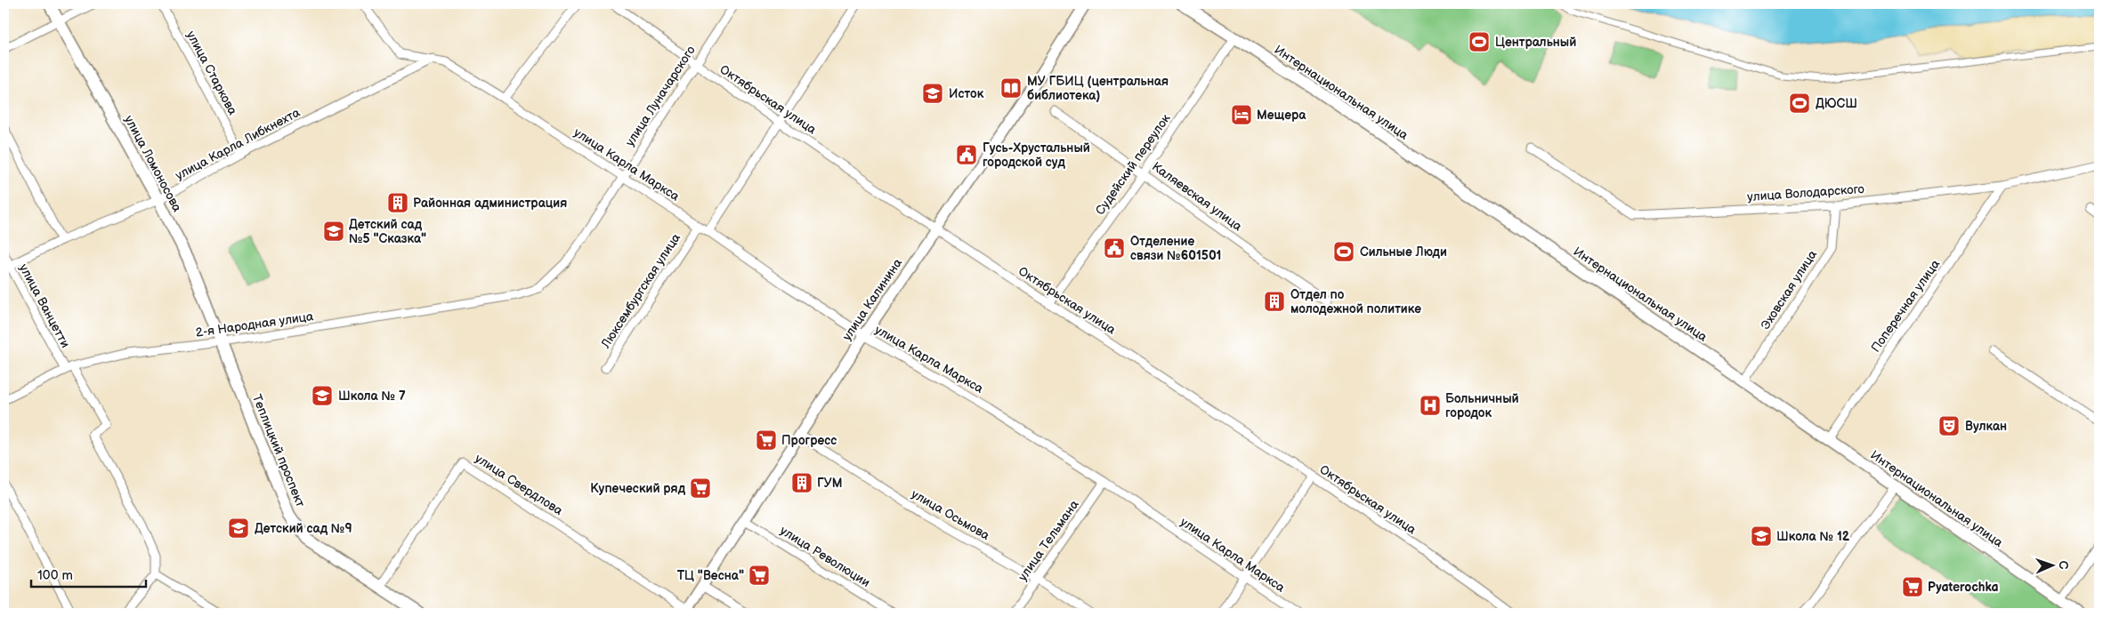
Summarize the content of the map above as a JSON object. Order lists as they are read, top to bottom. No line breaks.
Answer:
{"streets":{"main road":["Интернациональная улица","улица Ломоносова","Теплицкий проспект"],"street":["улица Старкова","улица Луначарского","Октябрьская улица","улица Карла Либкнехта","улица Карла Маркса","Судейский переулок","улица Володарского","Каляевская улица","Эховская улица","Люксембургская улица","улица Калинина","улица Ванцетти","Поперечная улица","2-я Народная улица","улица Свердлова","улица Осьмова","улица Тельмана","улица Революции"]},"crossings":[["улица Старкова","улица Карла Либкнехта"],["Интернациональная улица","Судейский переулок"],["Интернациональная улица","Эховская улица"],["Интернациональная улица","Поперечная улица"],["улица Луначарского","Октябрьская улица"],["улица Луначарского","улица Карла Маркса"],["улица Луначарского","2-я Народная улица"],["Октябрьская улица","Судейский переулок"],["Октябрьская улица","улица Калинина"],["улица Карла Либкнехта","улица Ломоносова"],["улица Карла Либкнехта","улица Карла Маркса"],["улица Карла Либкнехта","улица Ванцетти"],["улица Ломоносова","2-я Народная улица"],["улица Ломоносова","Теплицкий проспект"],["улица Карла Маркса","Люксембургская улица"],["улица Карла Маркса","улица Калинина"],["улица Карла Маркса","улица Тельмана"],["Судейский переулок","Каляевская улица"],["улица Володарского","Эховская улица"],["улица Володарского","Поперечная улица"],["улица Калинина","улица Свердлова"],["улица Калинина","улица Осьмова"],["улица Калинина","улица Революции"],["улица Ванцетти","2-я Народная улица"],["2-я Народная улица","Теплицкий проспект"],["Теплицкий проспект","улица Свердлова"],["улица Осьмова","улица Тельмана"]],"places":{"sports":["Центральный","ДЮСШ","Сильные Люди"],"library":["МУ ГБИЦ (центральная библиотека)"],"school or university":["Исток","Детский сад №5 \"Сказка\"","Школа № 7","Детский сад №9","Школа № 12"],"hotel":["Мещера"],"public building":["Гусь-Хрустальный городской суд","Отделение связи №601501"],"building":["Районная администрация","Отдел по молодежной политике","ГУМ"],"hospital":["Больничный городок"],"theatre":["Вулкан"],"supermarket":["Прогресс","Купеческий ряд","ТЦ \"Весна\"","Pyaterochka"]},"scale_bar":"100 m","north":"right"}
